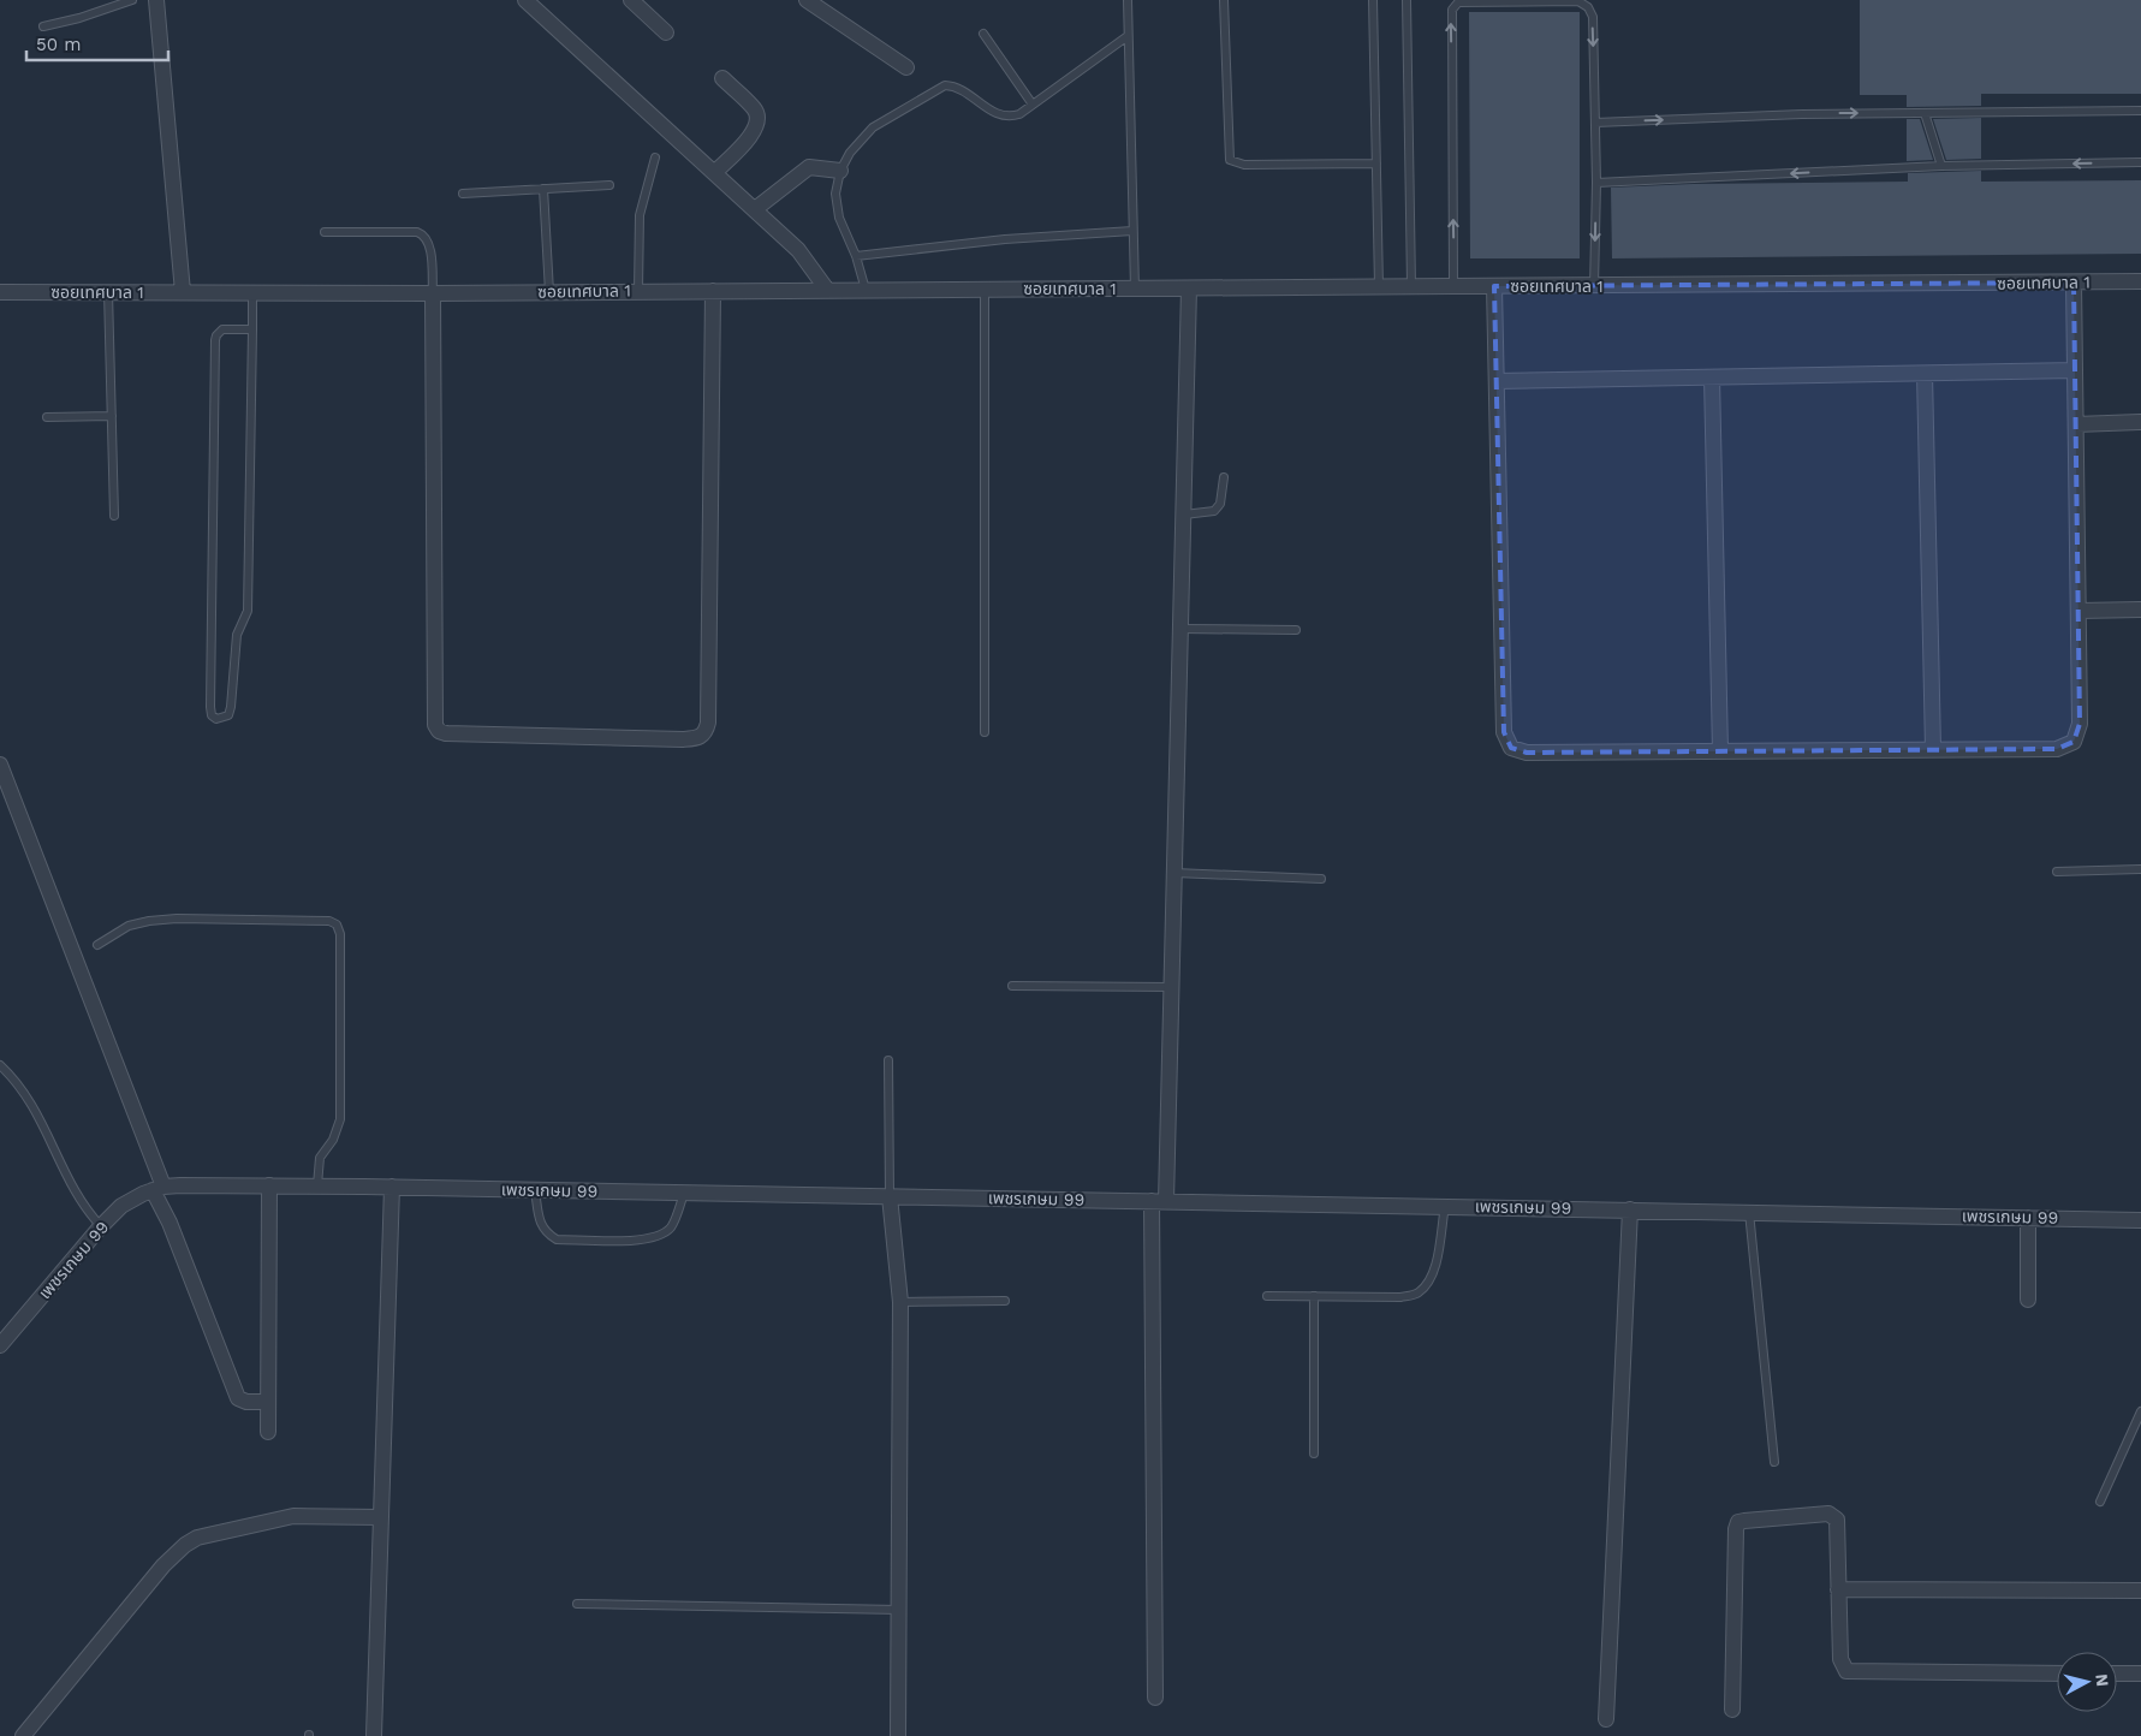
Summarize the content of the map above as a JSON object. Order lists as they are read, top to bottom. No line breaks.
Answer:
{"streets":{"street":["ซอยเทศบาล 1","เพชรเกษม 99"]},"scale_bar":"50 m","north":"right"}
